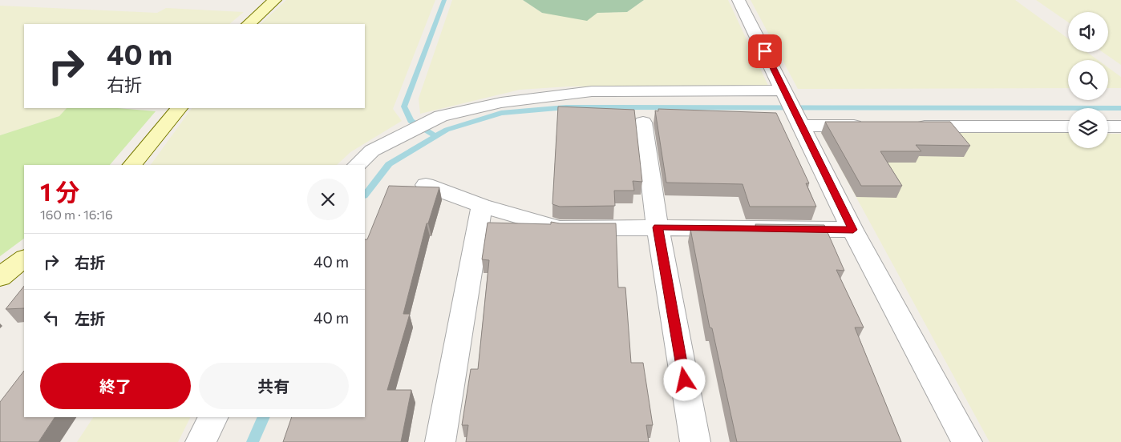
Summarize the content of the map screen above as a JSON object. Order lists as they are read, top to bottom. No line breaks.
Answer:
{"page":{"turn":["40 m","右折"],"heading":["1 分","160 m · 16:16"],"list":[{"name":"右折","value":"40 m"},{"name":"左折","value":"40 m"}],"buttons":["終了","共有"]}}
